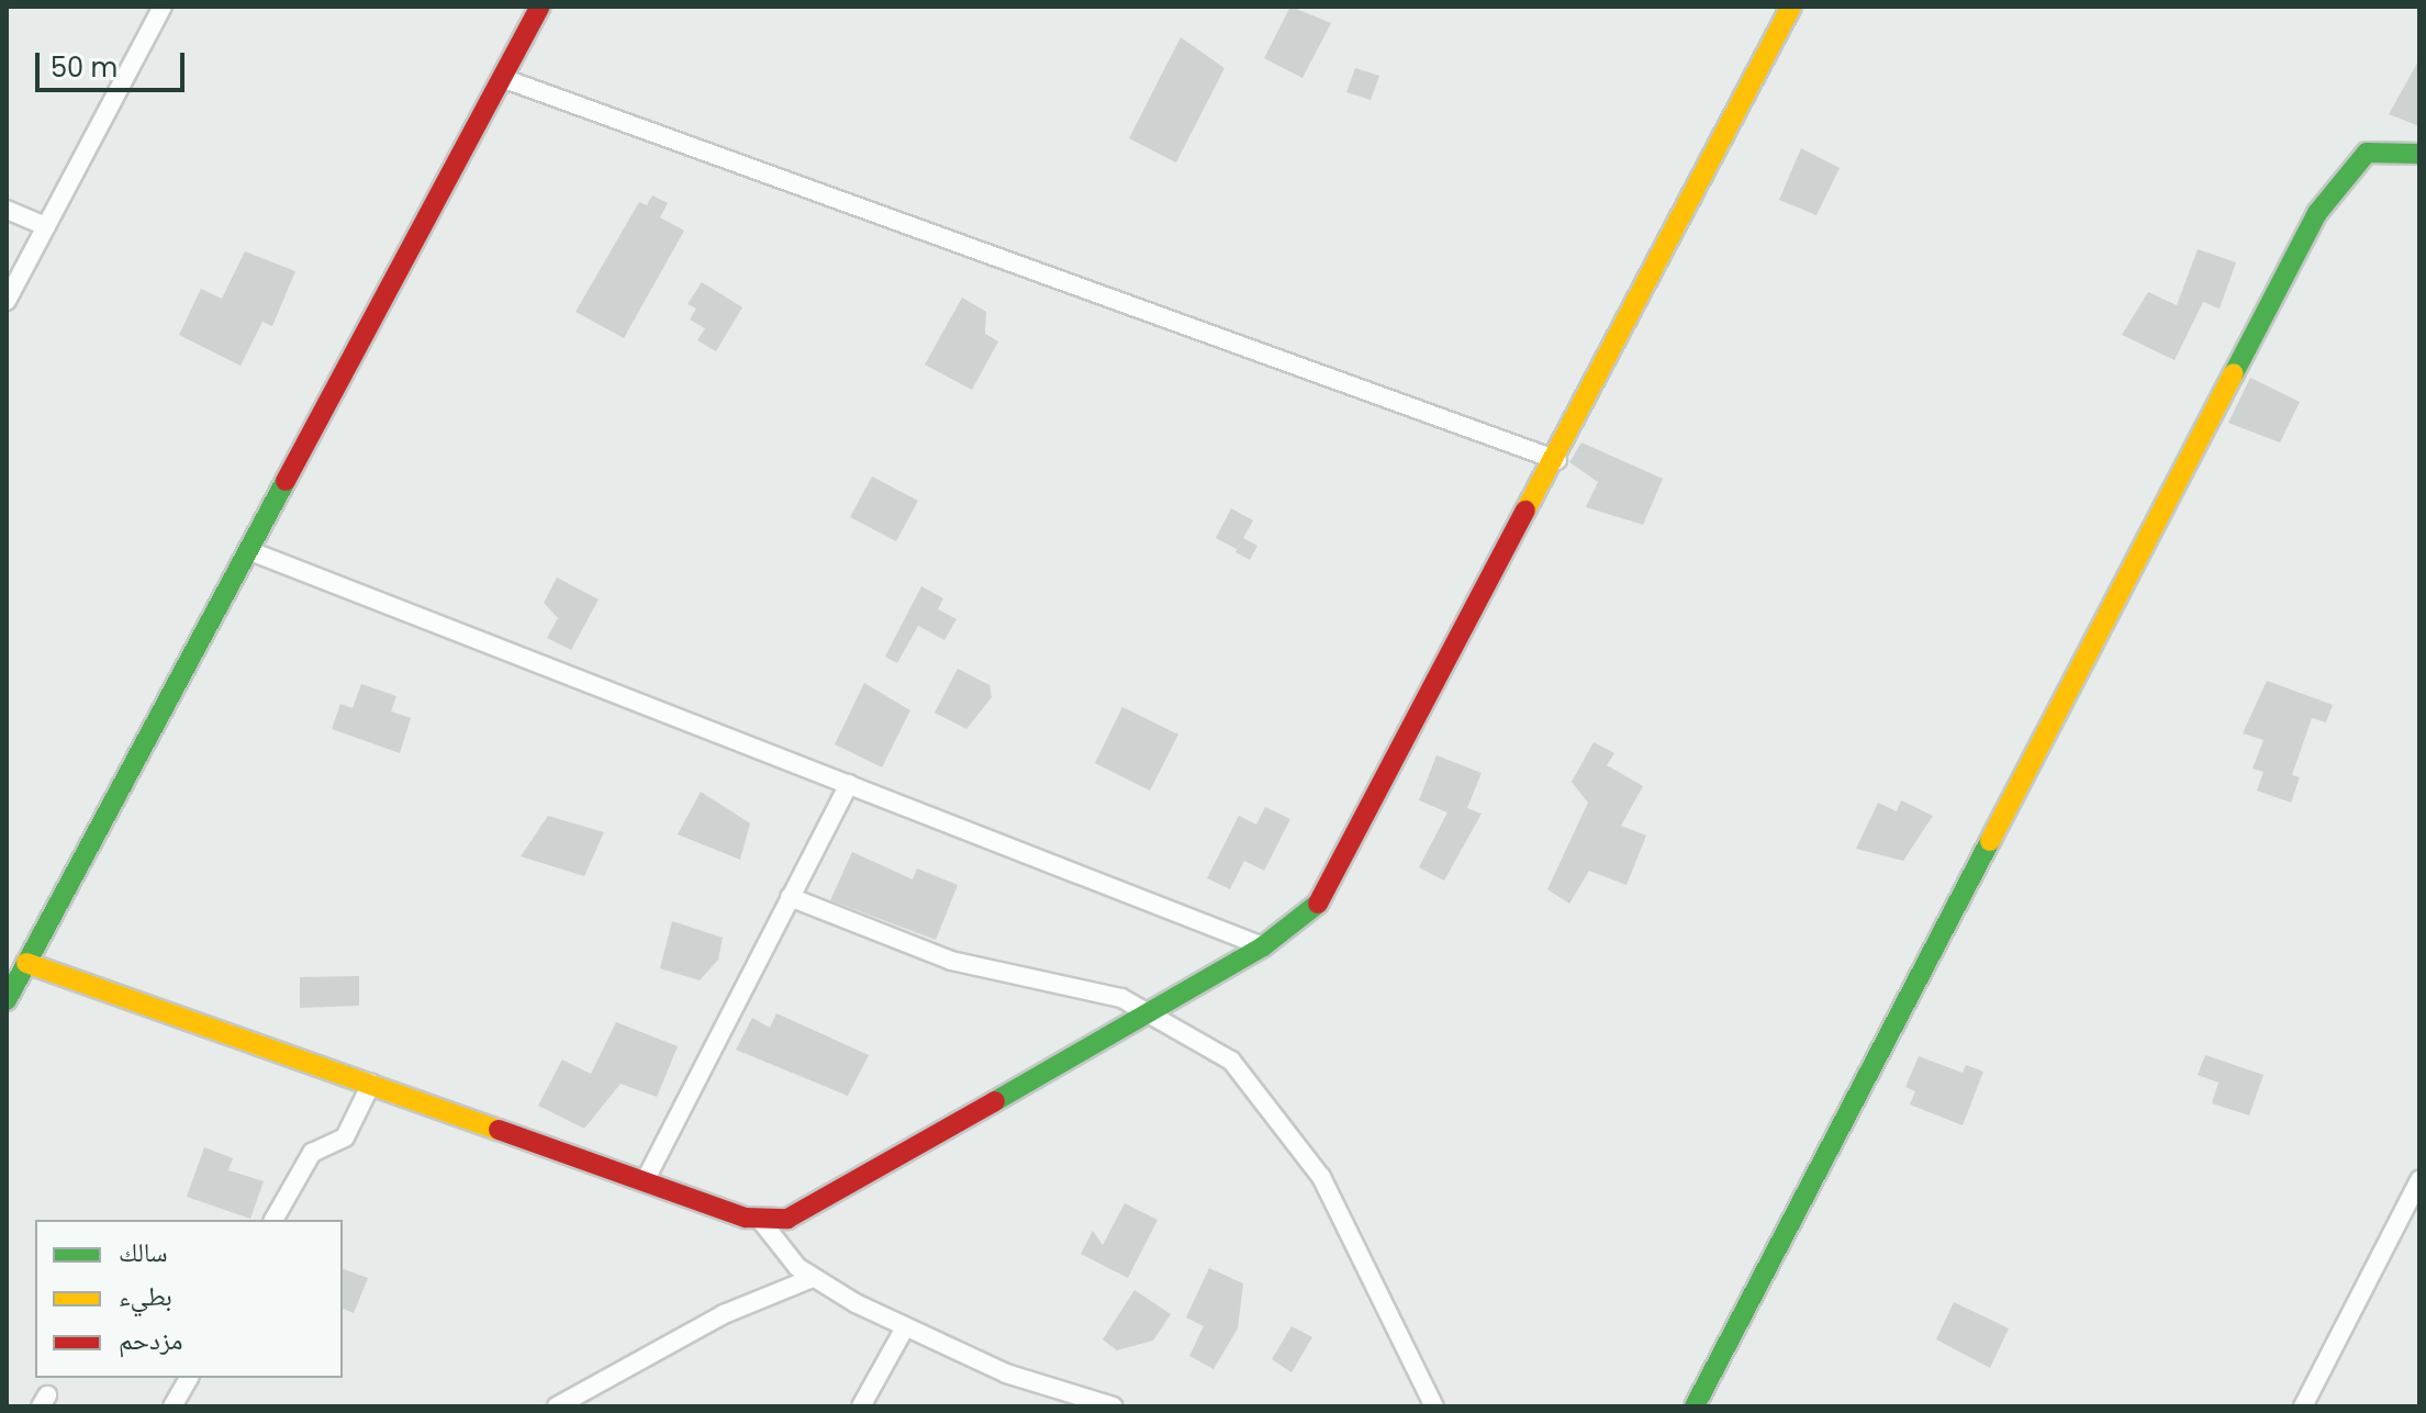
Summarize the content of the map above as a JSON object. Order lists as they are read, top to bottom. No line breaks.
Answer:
{"legend":["سالك","بطيء","مزدحم"],"scale_bar":"50 m"}
